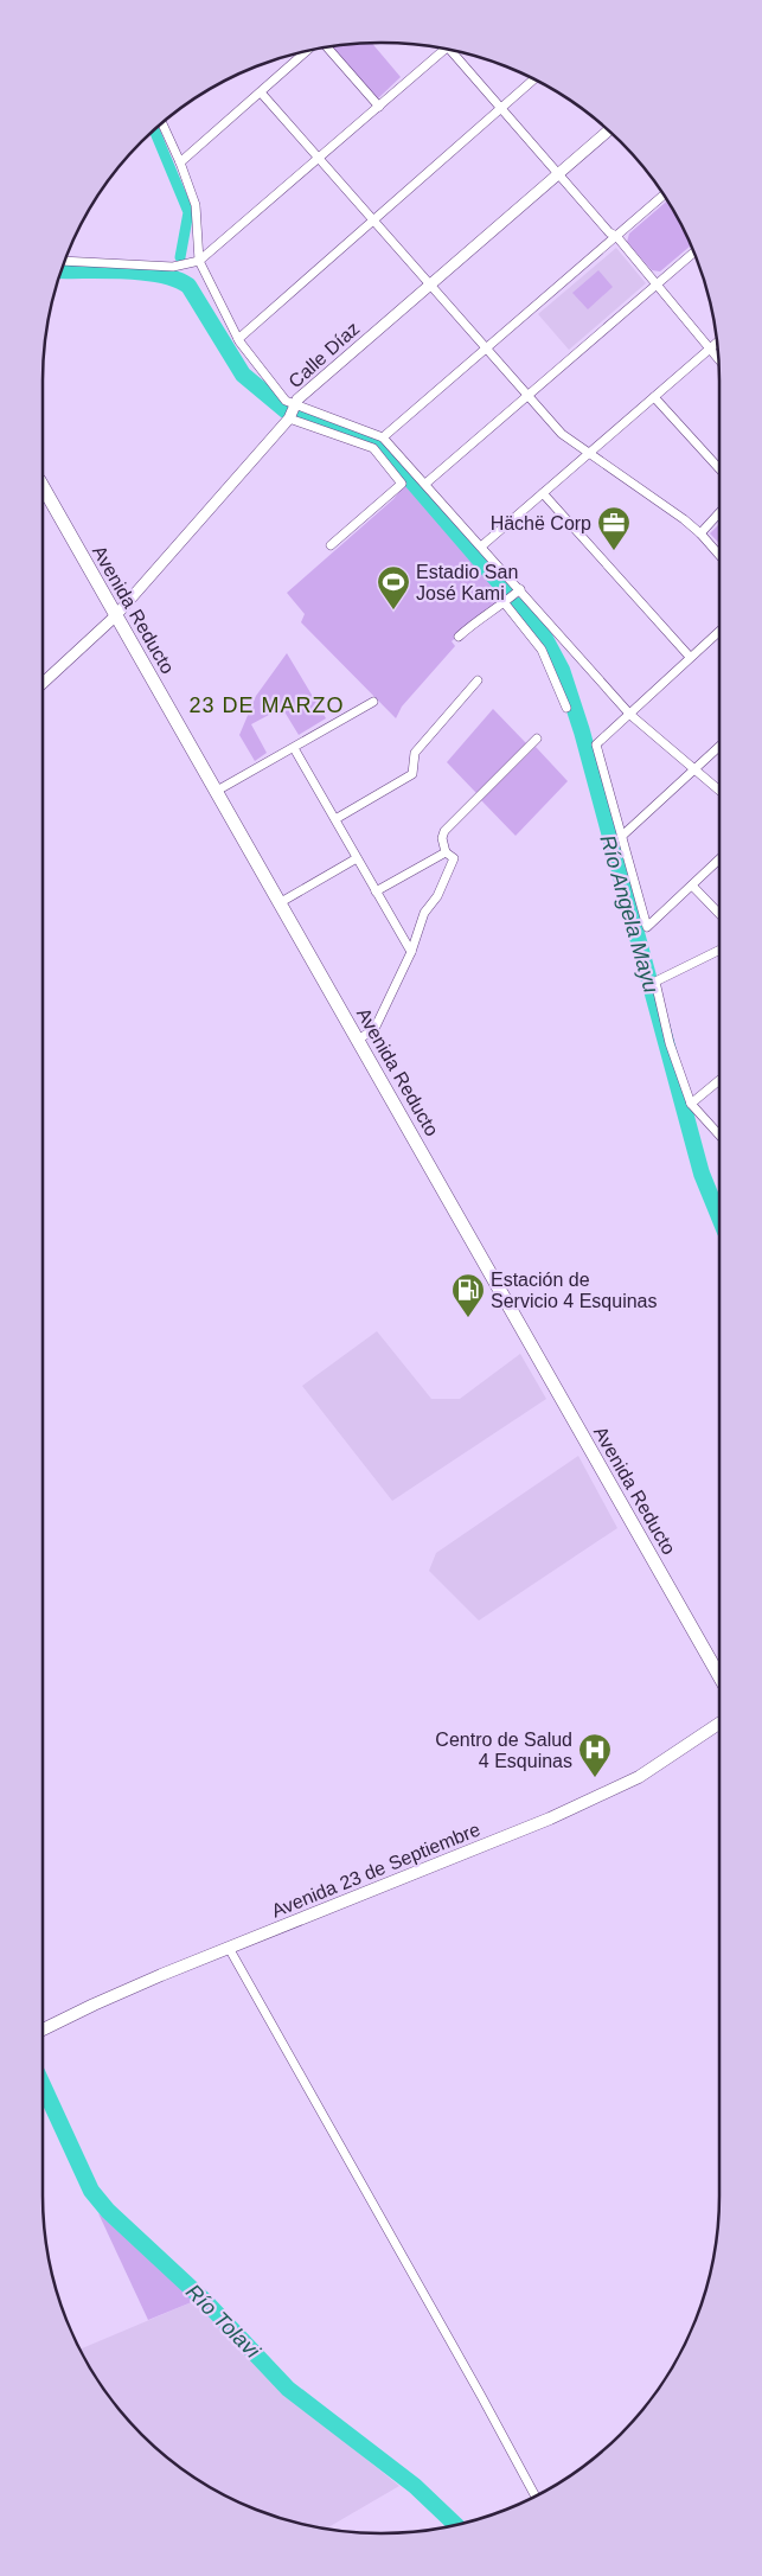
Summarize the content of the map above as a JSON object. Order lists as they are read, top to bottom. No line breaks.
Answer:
{"streets":{"main road":["Avenida Reducto","Avenida 23 de Septiembre"],"street":["Calle Díaz"]},"crossings":[["Calle Díaz","Avenida Reducto"]],"districts":["23 DE MARZO"],"water":["Río Angela Mayu","Río Tolavi"],"places":{"office":["Hächë Corp"],"sports":["Estadio San José Kami"],"fuel station":["Estación de Servicio 4 Esquinas"],"hospital":["Centro de Salud 4 Esquinas"]}}
